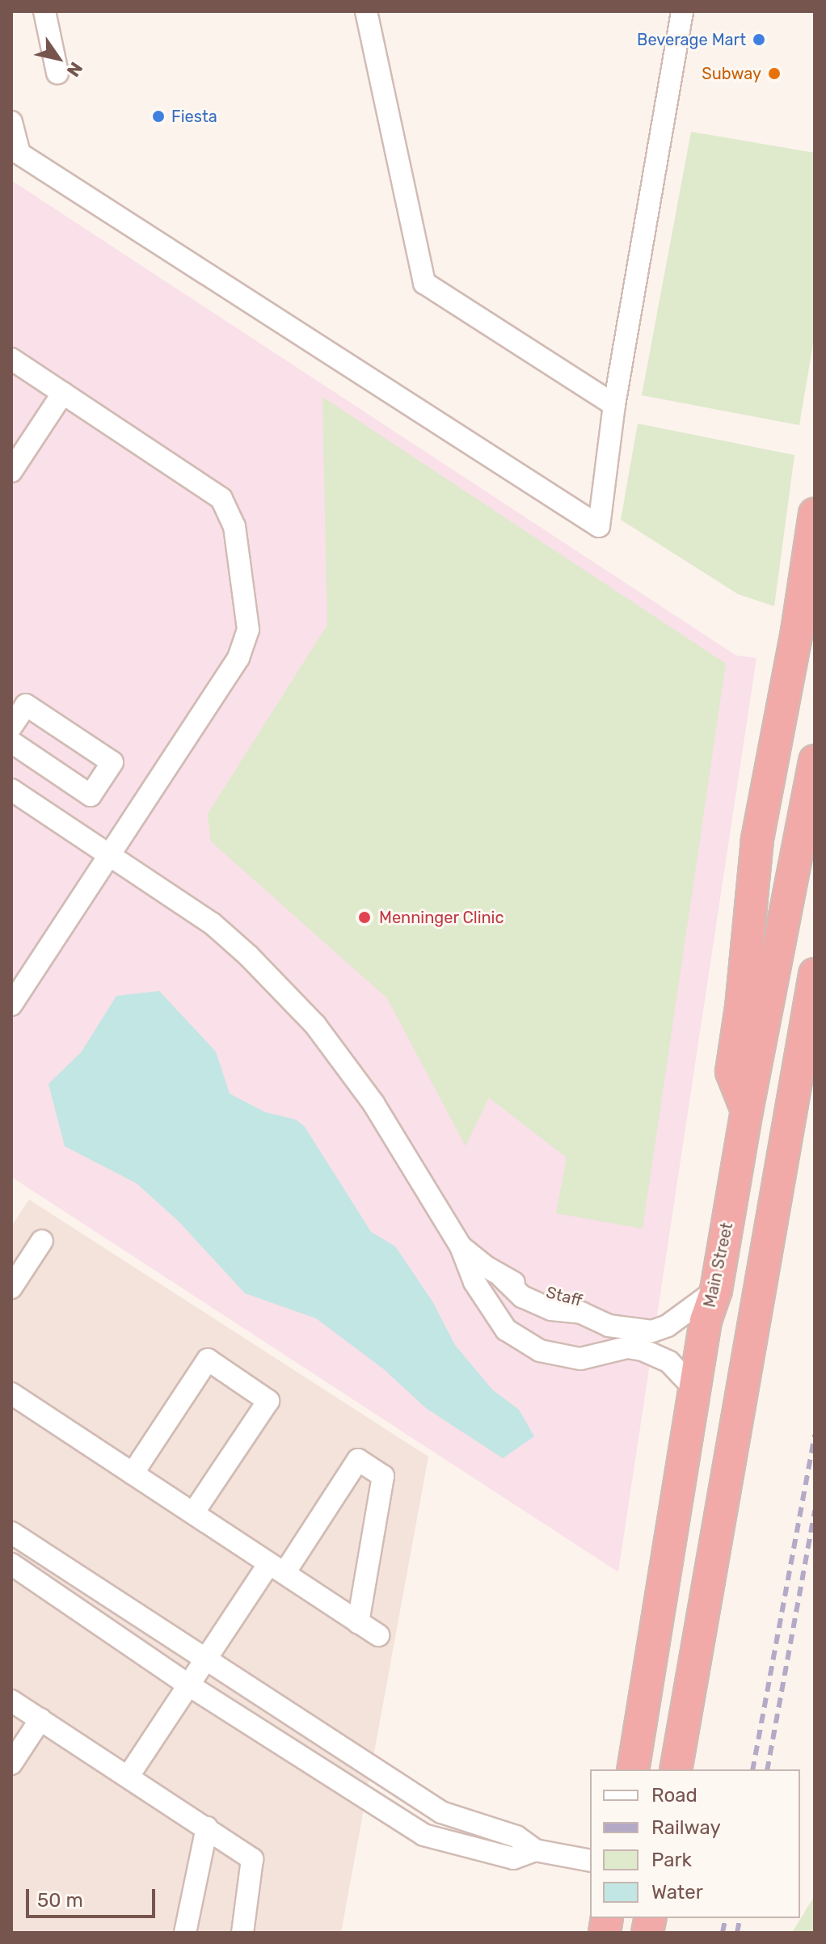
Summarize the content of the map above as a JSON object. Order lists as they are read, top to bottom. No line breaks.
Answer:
{"streets":{"highway":["Main Street"],"lane":["Staff"]},"places":["Beverage Mart","Subway","Fiesta","Menninger Clinic"],"legend":["Road","Railway","Park","Water"],"scale_bar":"50 m","north":"bottom right"}
